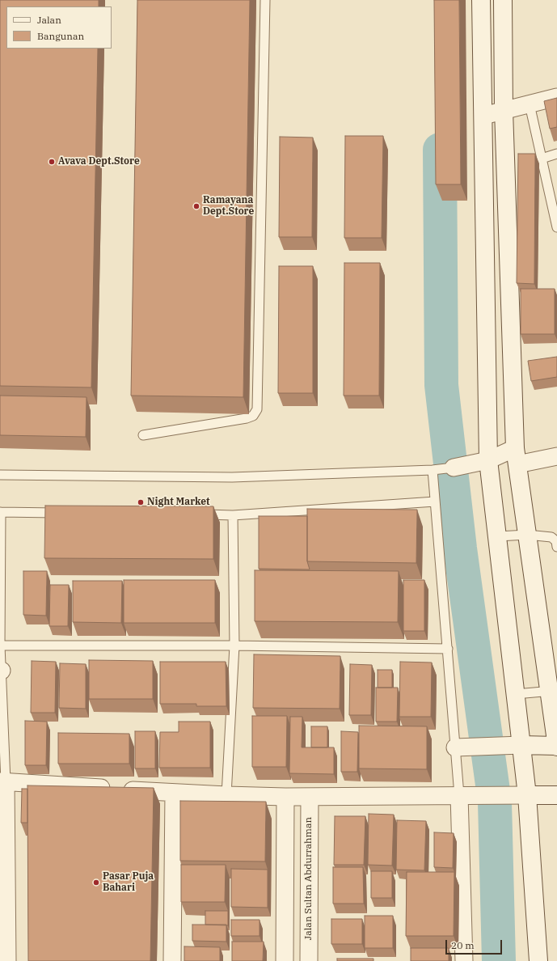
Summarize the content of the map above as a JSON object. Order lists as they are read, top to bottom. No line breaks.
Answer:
{"streets":{"street":["Jalan Sultan Abdurrahman"]},"places":["Avava Dept.Store","Ramayana Dept.Store","Night Market","Pasar Puja Bahari"],"legend":["Jalan","Bangunan"],"scale_bar":"20 m"}
